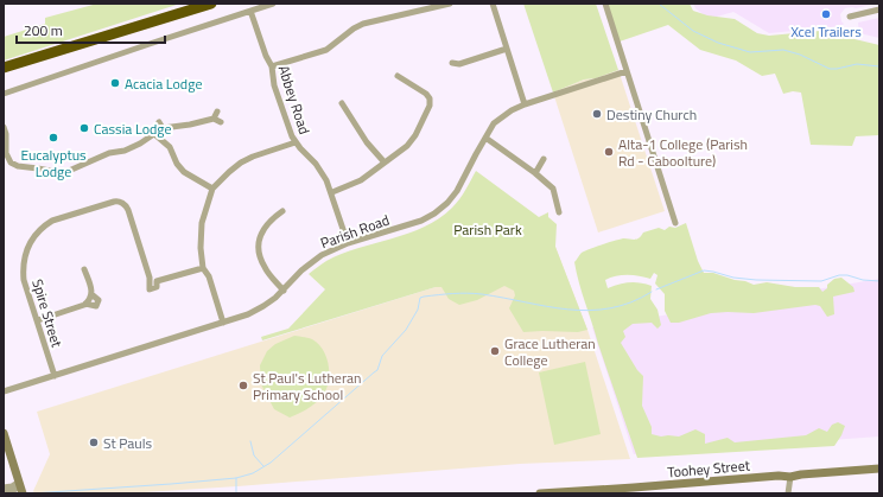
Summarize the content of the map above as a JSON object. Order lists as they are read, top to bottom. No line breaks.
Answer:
{"streets":{"street":["Abbey Road","Parish Road","Spire Street","Toohey Street"]},"crossings":[["Abbey Road","Parish Road"],["Parish Road","Spire Street"]],"parks":["Parish Park"],"places":["Xcel Trailers","Acacia Lodge","Destiny Church","Cassia Lodge","Eucalyptus Lodge","Alta-1 College (Parish Rd - Caboolture)","Grace Lutheran College","St Paul's Lutheran Primary School","St Pauls"],"scale_bar":"200 m"}
